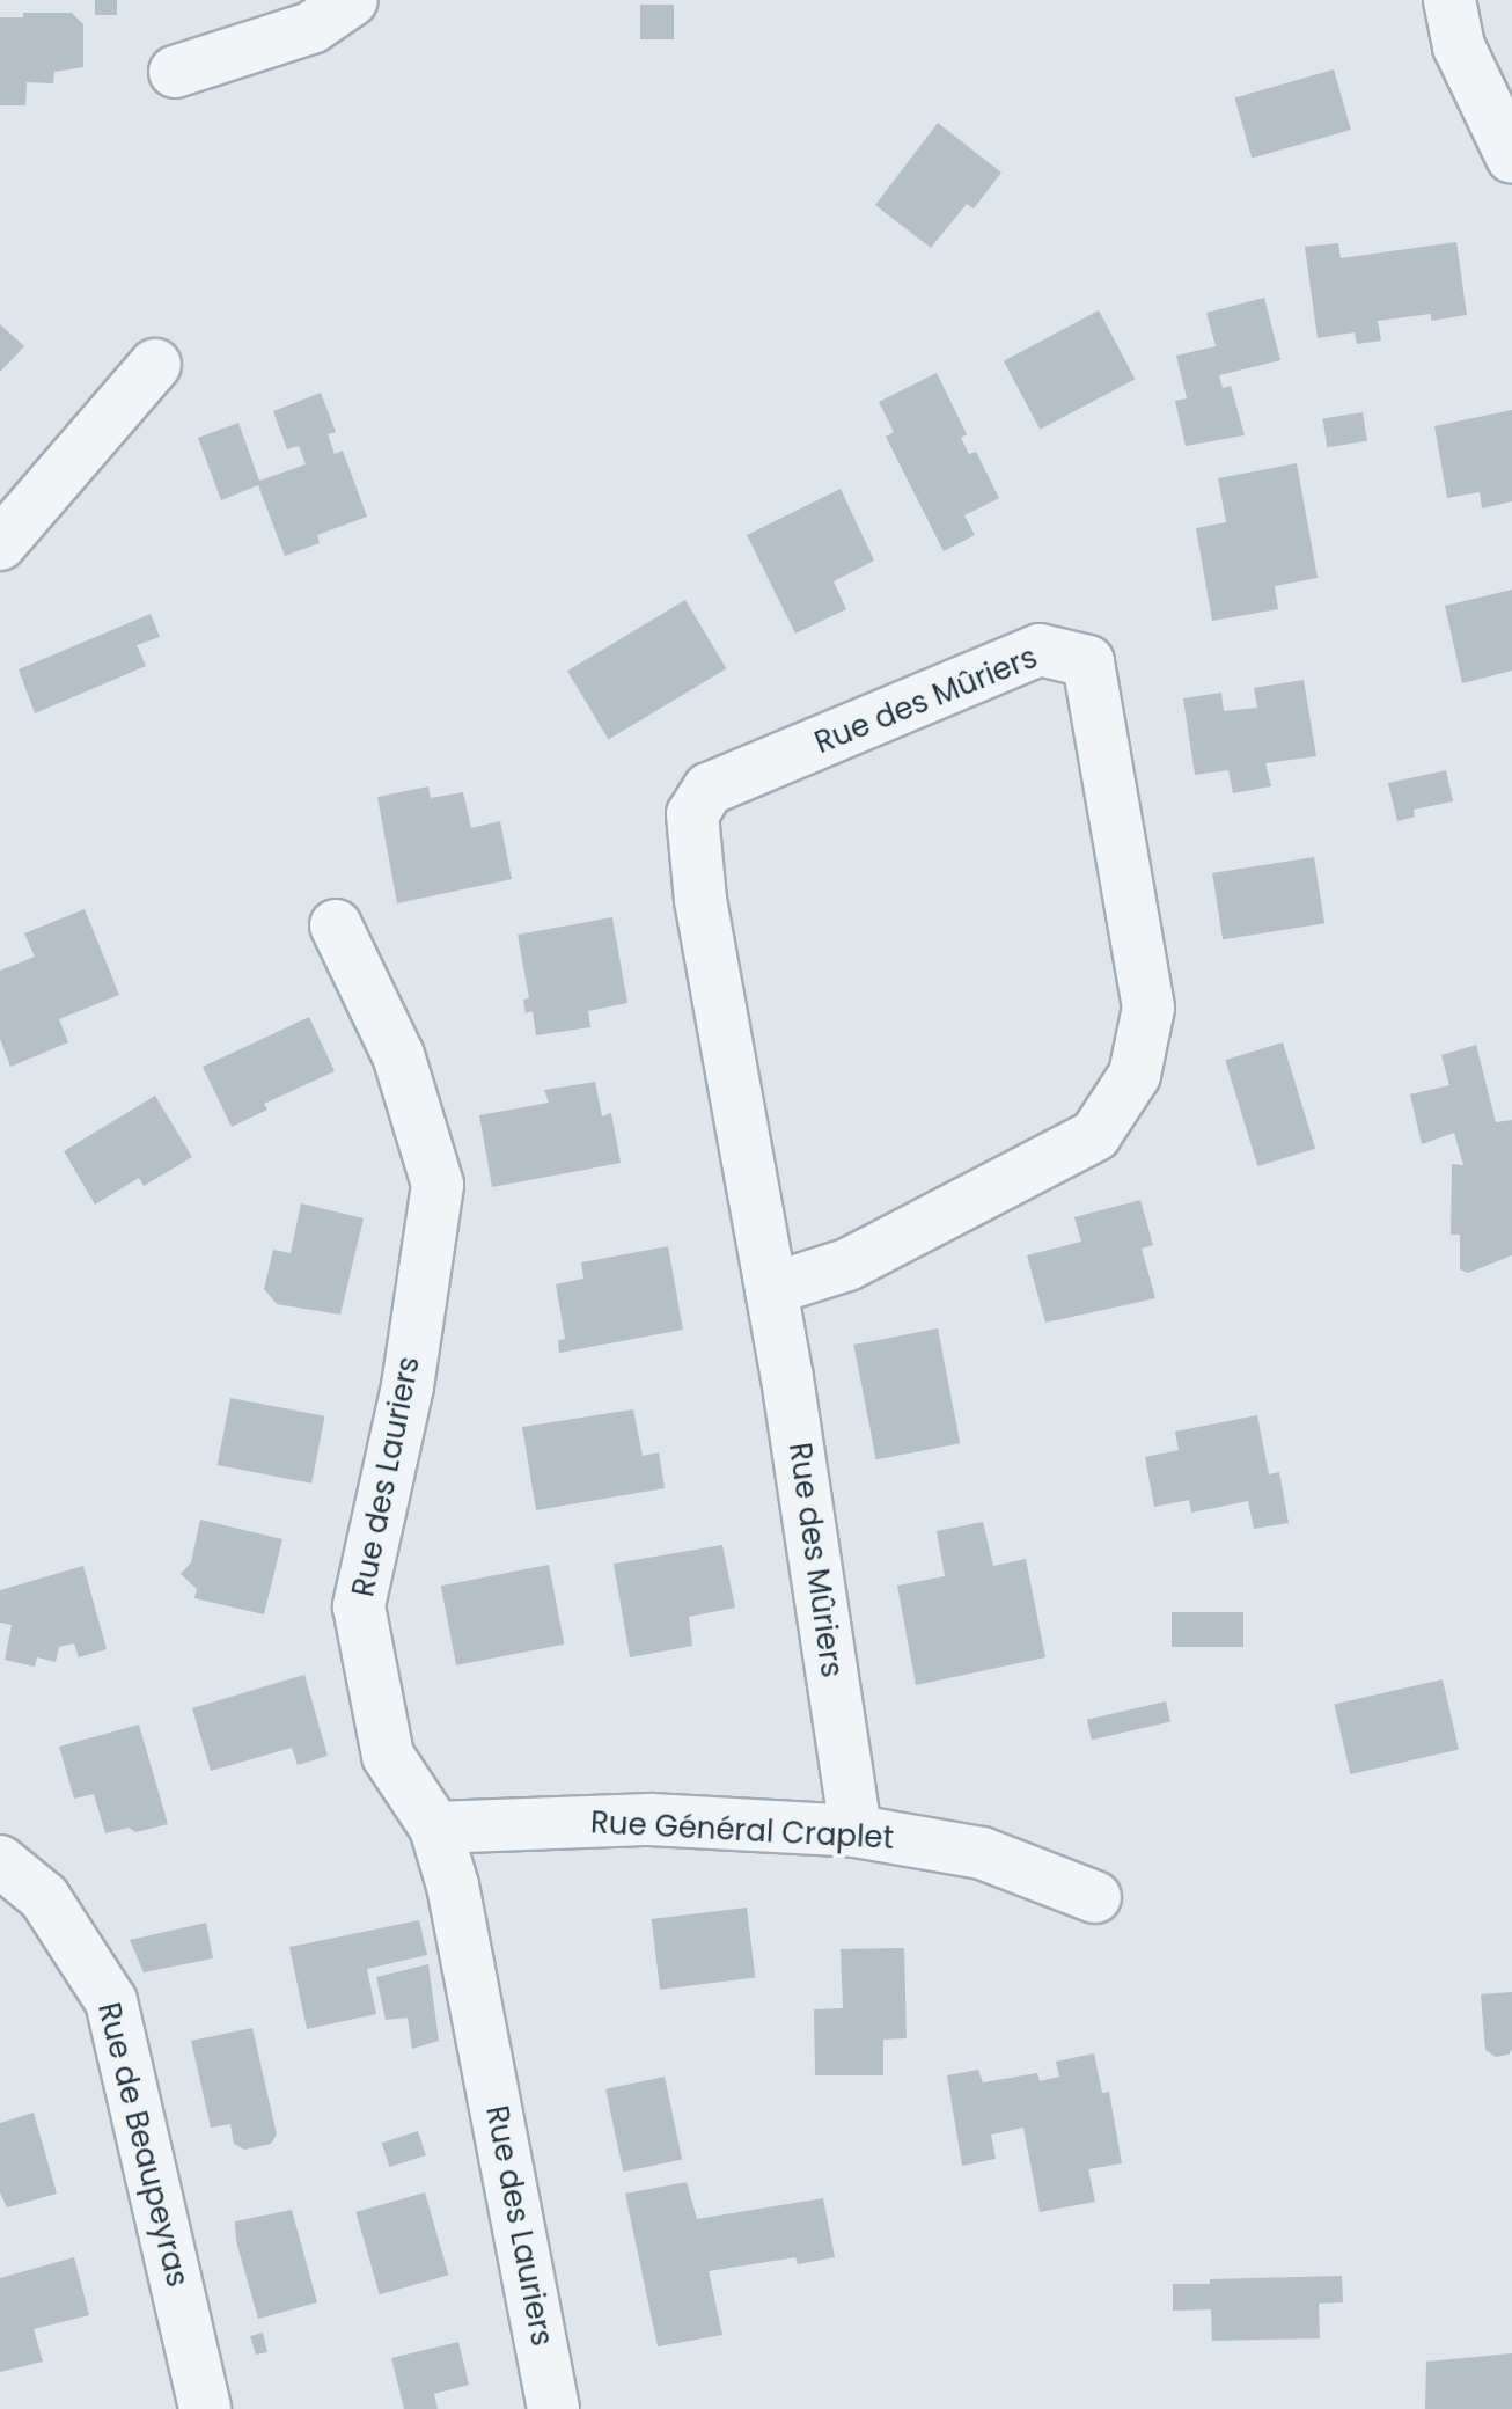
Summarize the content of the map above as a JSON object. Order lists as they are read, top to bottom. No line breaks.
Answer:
{"streets":{"street":["Rue des Mûriers","Rue des Lauriers","Rue Général Craplet","Rue de Beaupeyras"]},"crossings":[["Rue des Mûriers","Rue Général Craplet"],["Rue des Lauriers","Rue Général Craplet"]]}
